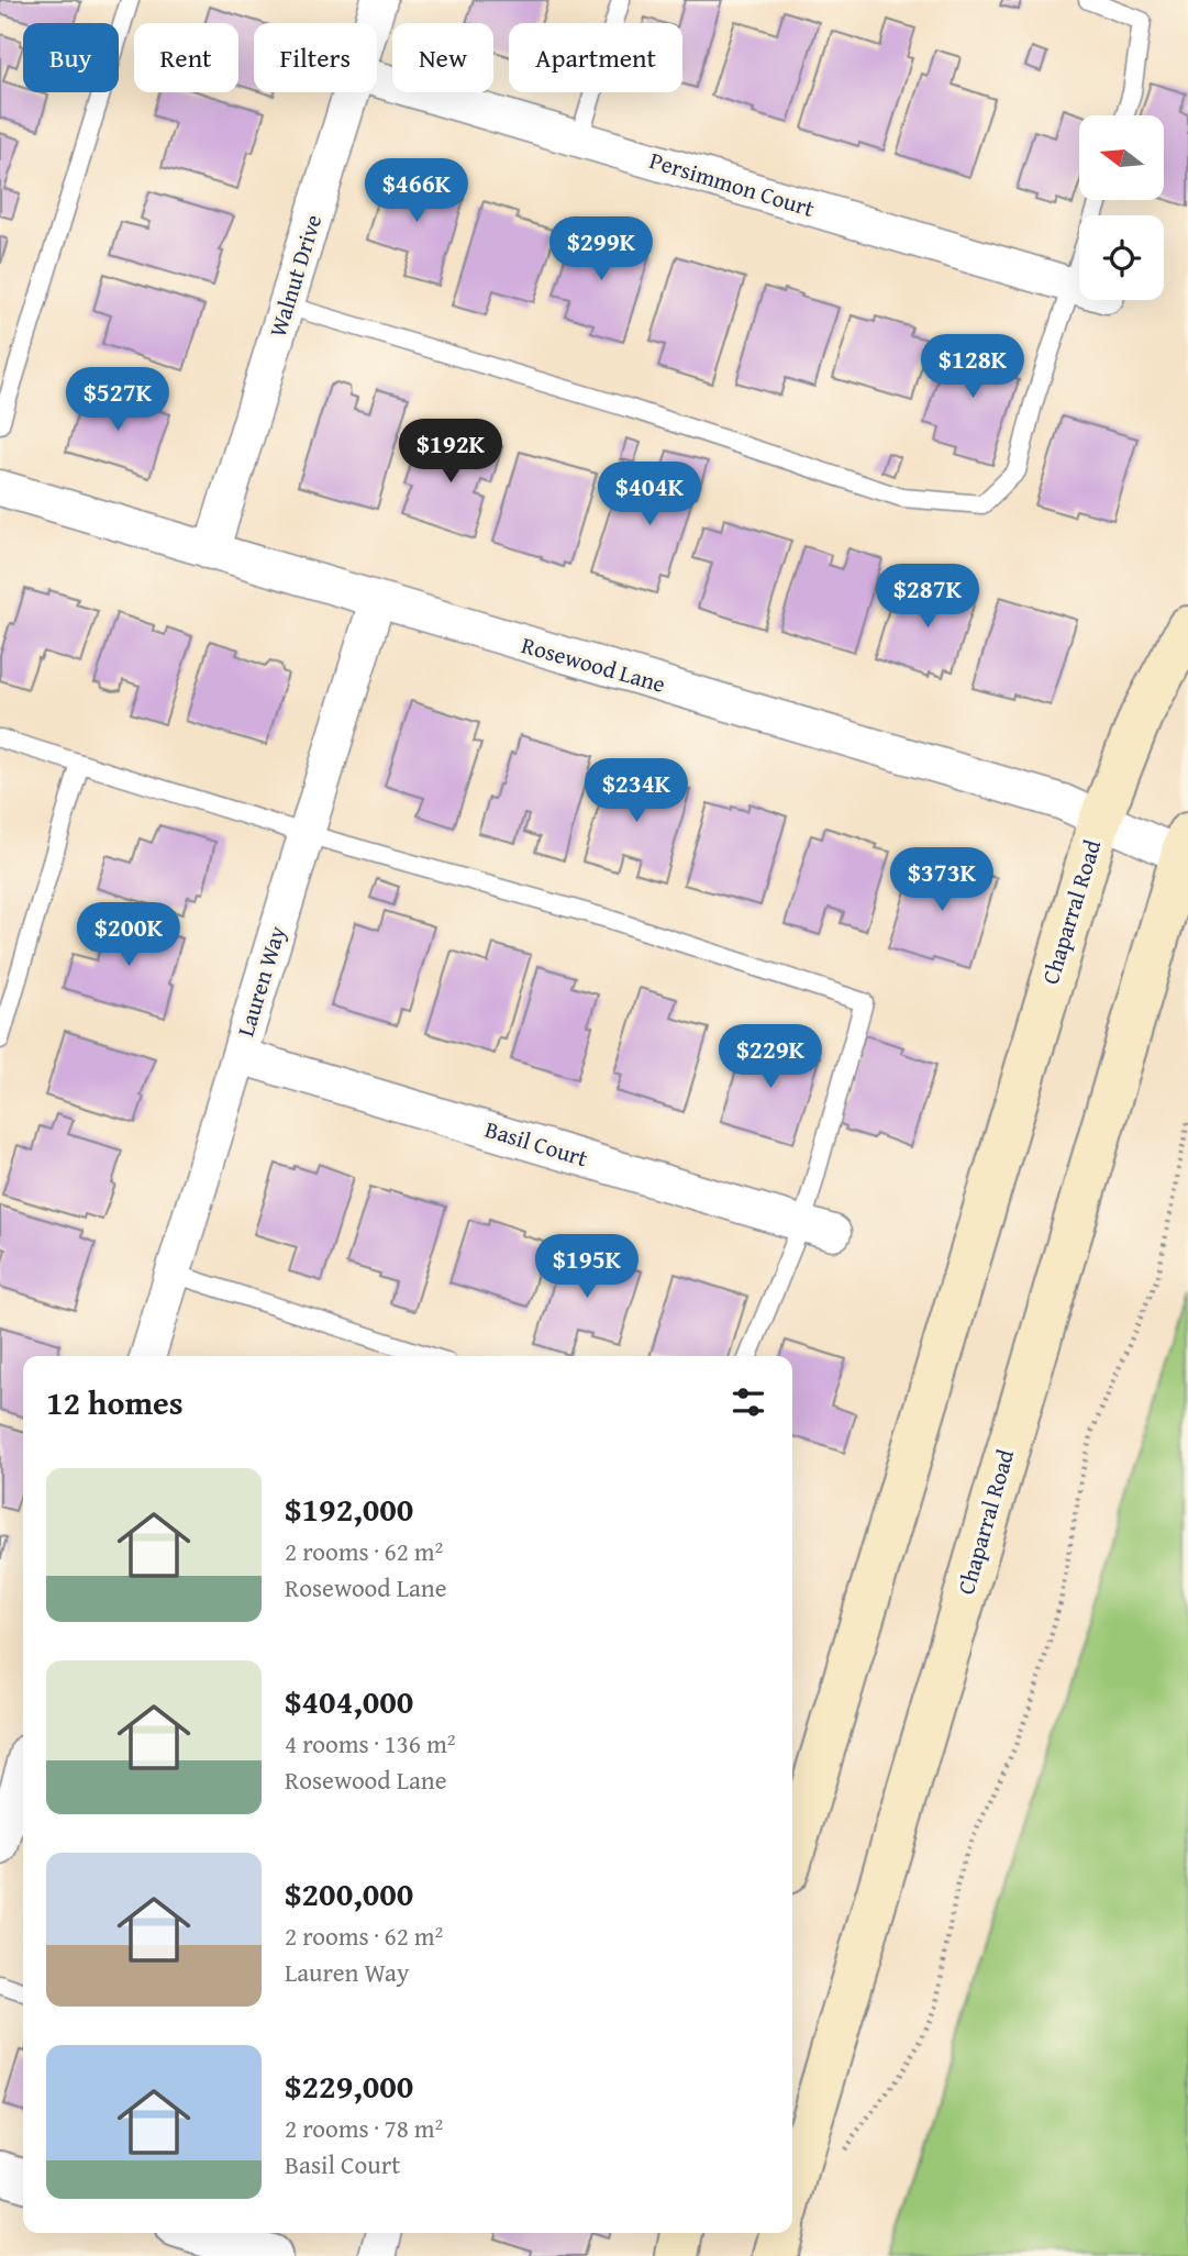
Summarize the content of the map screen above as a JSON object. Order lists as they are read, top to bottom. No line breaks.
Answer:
{"streets":{"main road":["Chaparral Road"],"street":["Persimmon Court","Walnut Drive","Rosewood Lane","Lauren Way","Basil Court"]},"crossings":[["Walnut Drive","Rosewood Lane"],["Rosewood Lane","Chaparral Road"],["Rosewood Lane","Lauren Way"],["Lauren Way","Basil Court"]],"north":"left","page":{"chip":["Buy","Rent","Filters","New","Apartment"],"price":["$466K","$299K","$128K","$527K","$192K","$404K","$287K","$234K","$373K","$200K","$229K","$195K"],"heading":"12 homes","list":[{"name":"$192,000","note":"2 rooms · 62 m² · Rosewood Lane"},{"name":"$404,000","note":"4 rooms · 136 m² · Rosewood Lane"},{"name":"$200,000","note":"2 rooms · 62 m² · Lauren Way"},{"name":"$229,000","note":"2 rooms · 78 m² · Basil Court"}]}}
